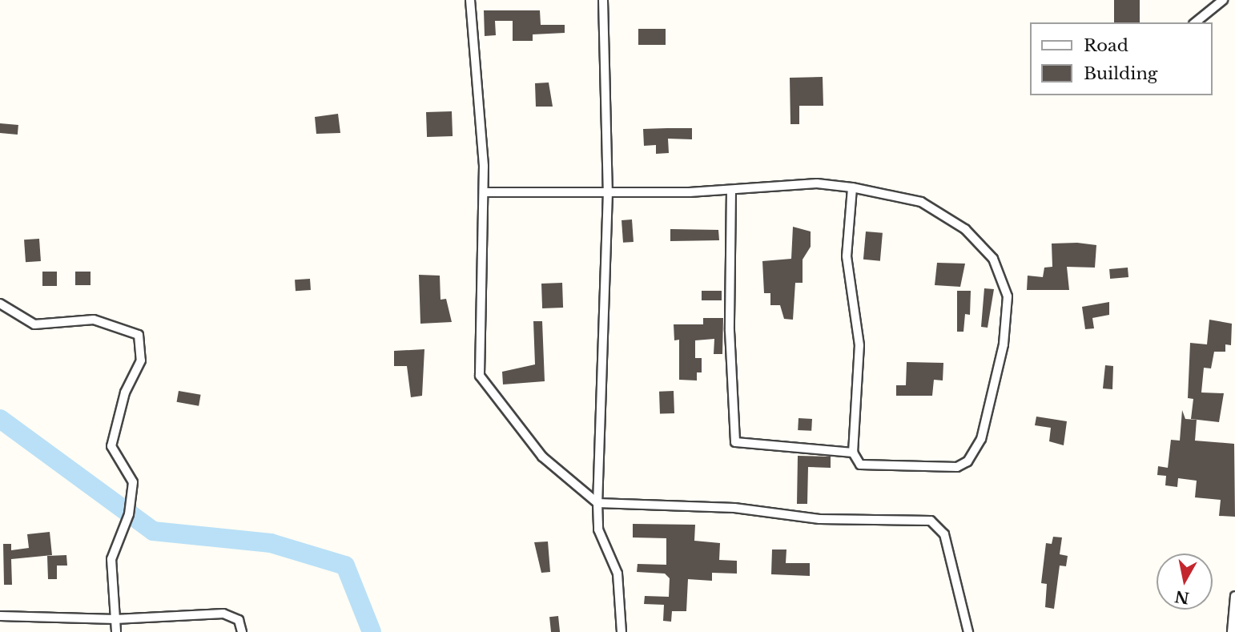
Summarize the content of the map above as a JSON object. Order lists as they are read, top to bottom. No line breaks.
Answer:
{"legend":["Road","Building"],"north":"bottom"}
